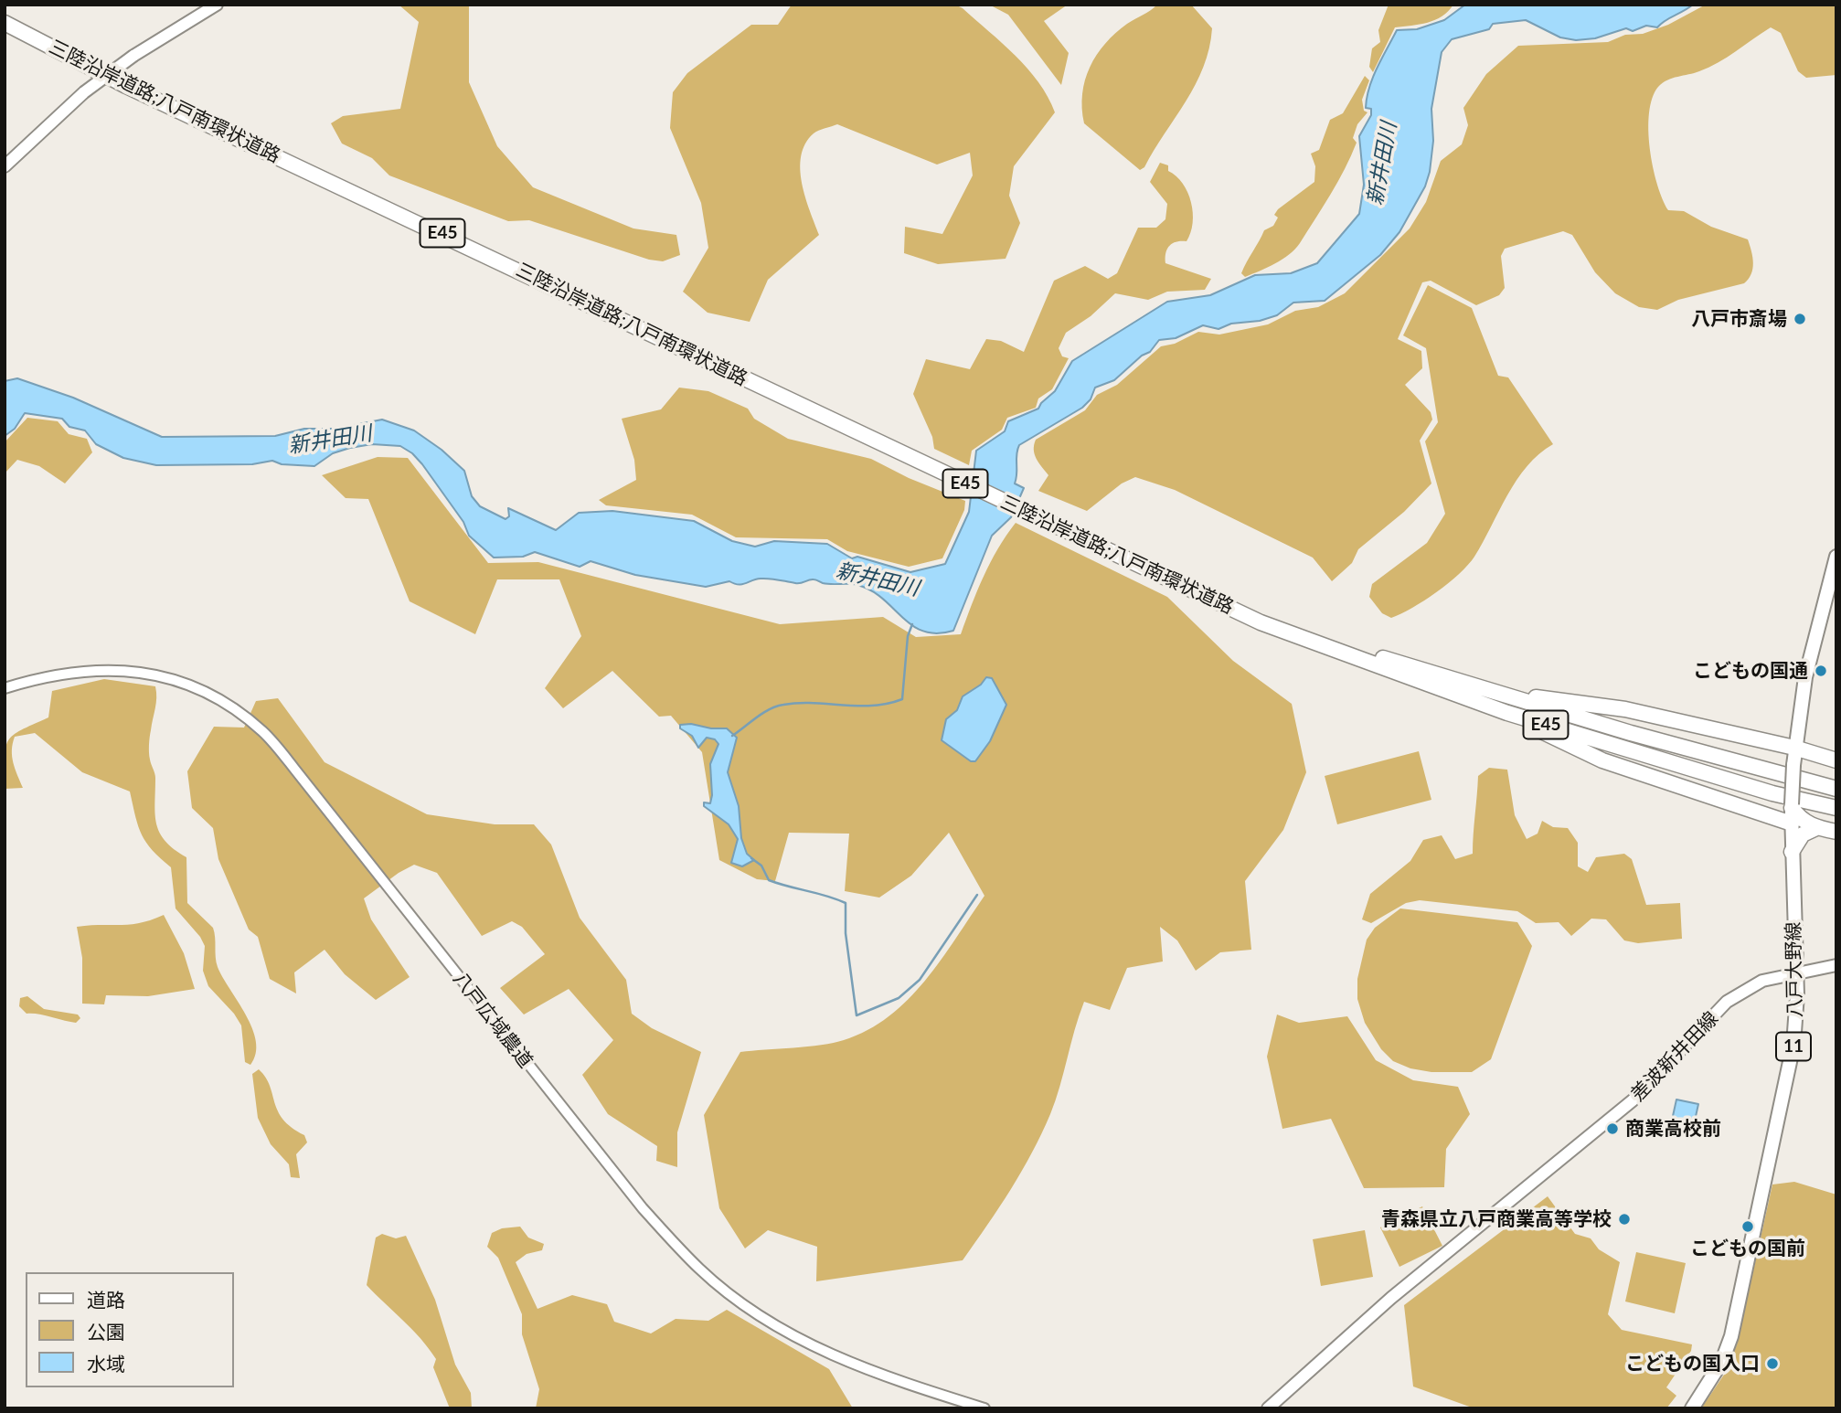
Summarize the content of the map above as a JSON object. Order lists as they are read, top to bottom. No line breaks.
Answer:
{"streets":{"highway":["三陸沿岸道路;八戸南環状道路","E45"],"main road":["八戸大野線","11","差波新井田線"],"street":["八戸広域農道"]},"crossings":[["八戸大野線","差波新井田線"]],"water":["新井田川"],"places":["八戸市斎場","こどもの国通","商業高校前","青森県立八戸商業高等学校","こどもの国前","こどもの国入口"],"legend":["道路","公園","水域"]}
